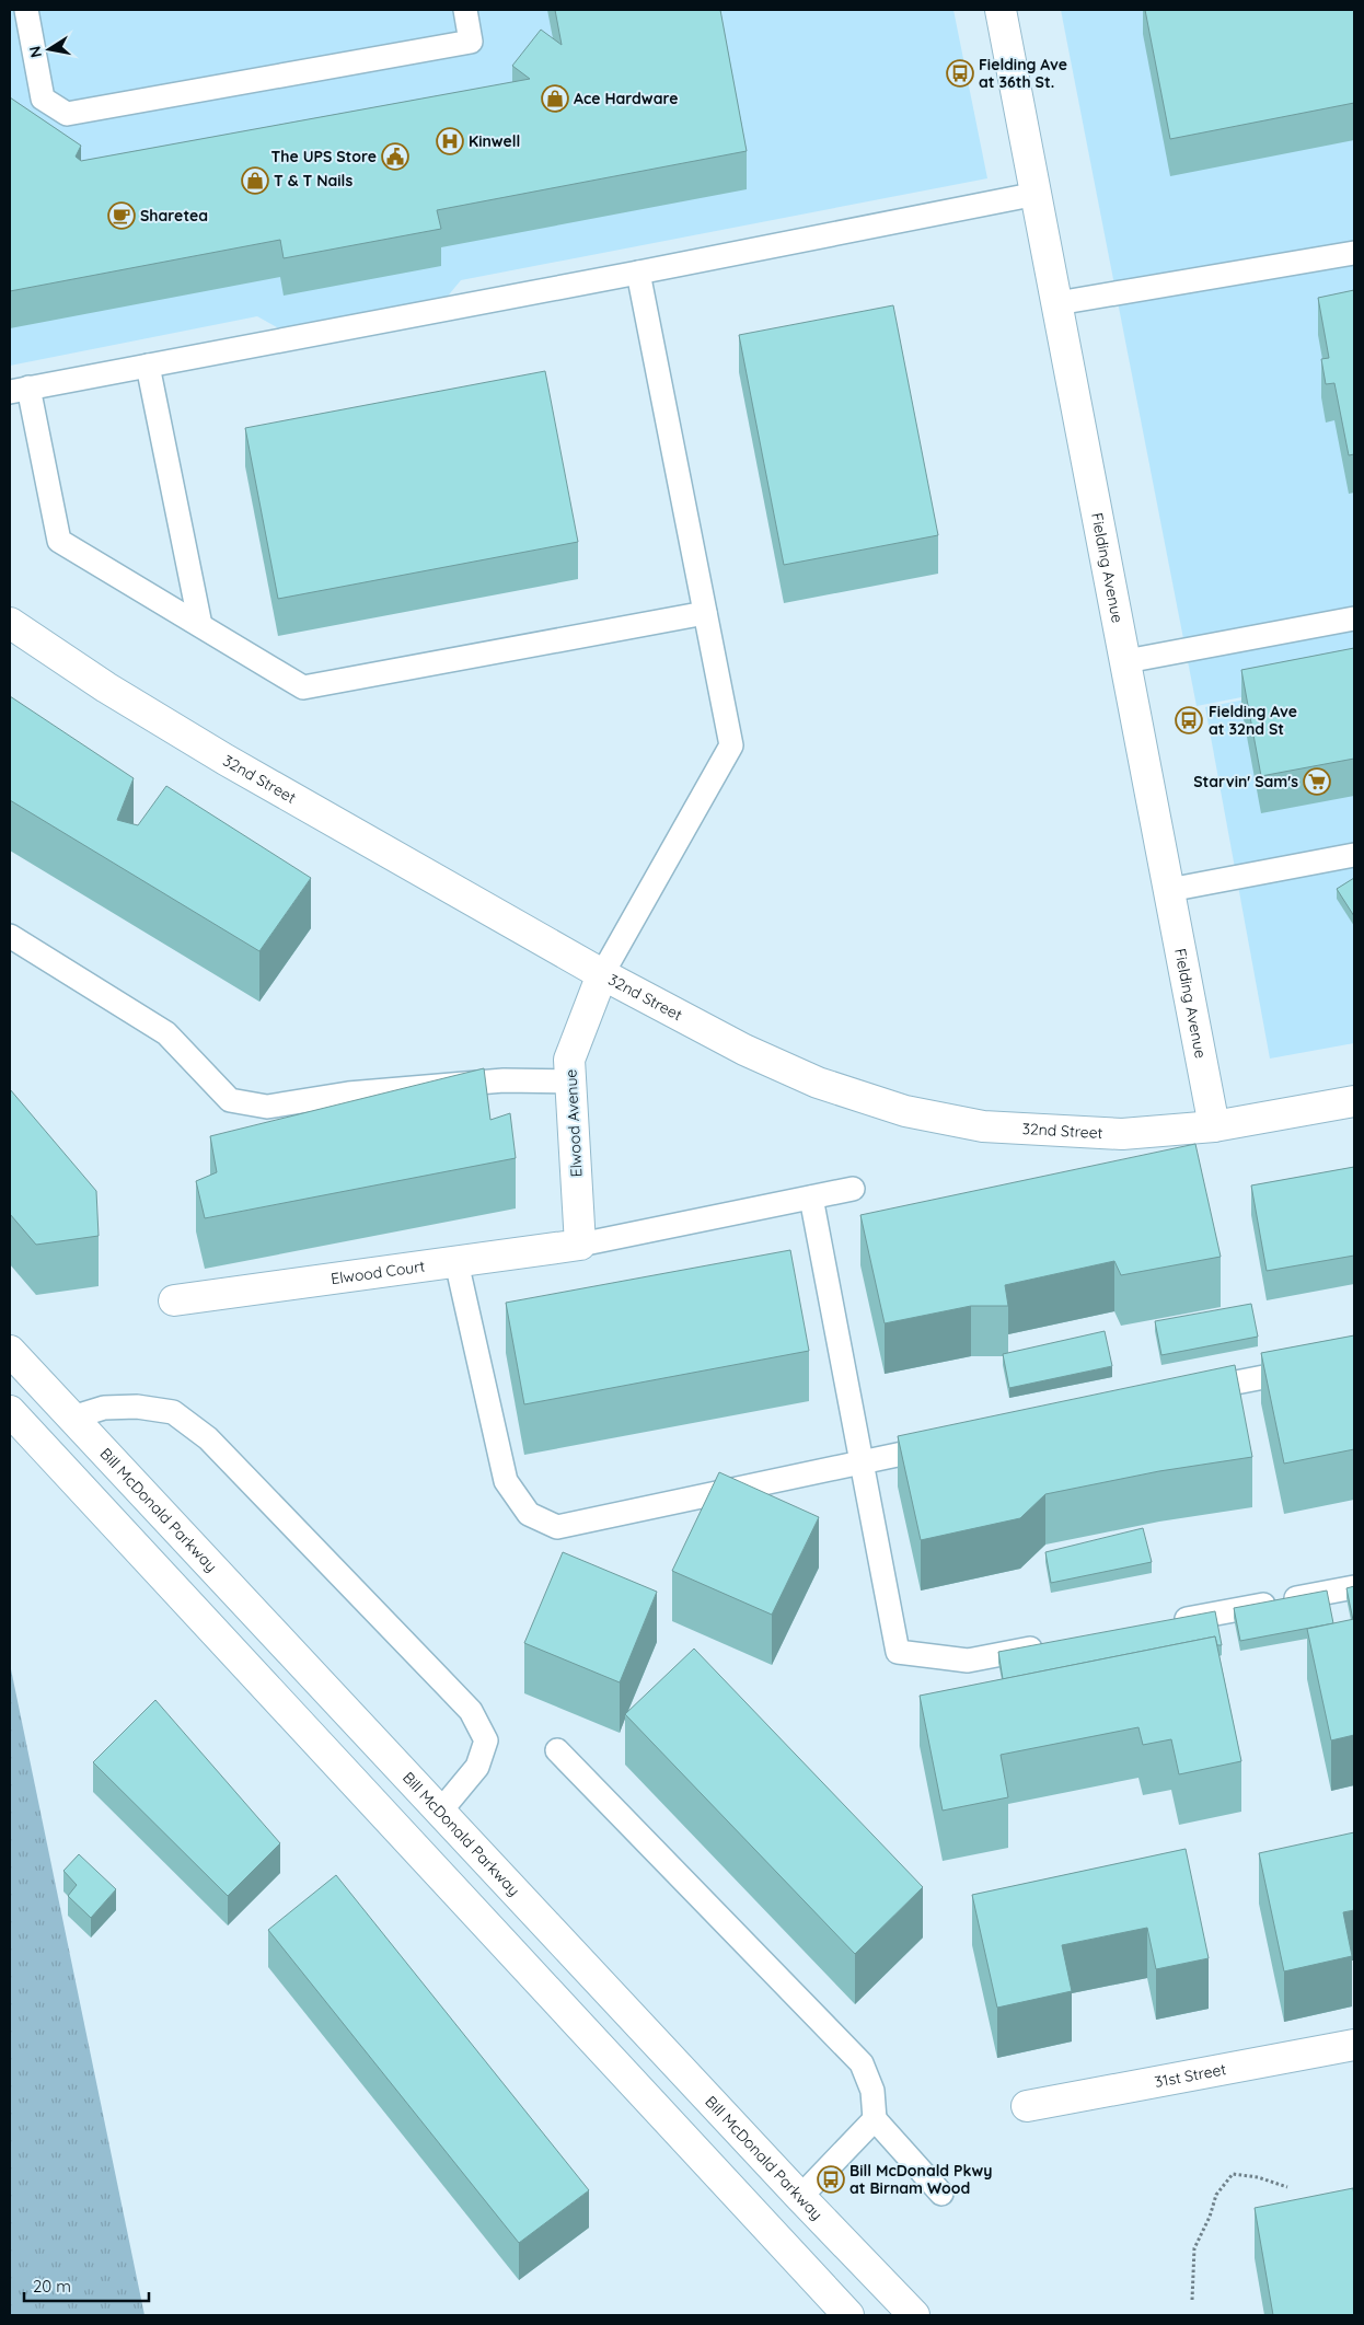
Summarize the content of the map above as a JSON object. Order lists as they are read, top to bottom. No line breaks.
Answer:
{"streets":{"street":["Fielding Avenue","32nd Street","Elwood Avenue","Elwood Court","Bill McDonald Parkway","31st Street"]},"crossings":[["Fielding Avenue","32nd Street"],["32nd Street","Elwood Avenue"],["Elwood Avenue","Elwood Court"]],"places":{"bus stop":["Fielding Ave at 36th St.","Fielding Ave at 32nd St","Bill McDonald Pkwy at Birnam Wood"],"shop":["Ace Hardware","T & T Nails"],"hospital":["Kinwell"],"public building":["The UPS Store"],"cafe":["Sharetea"],"supermarket":["Starvin' Sam's"]},"scale_bar":"20 m","north":"left"}
